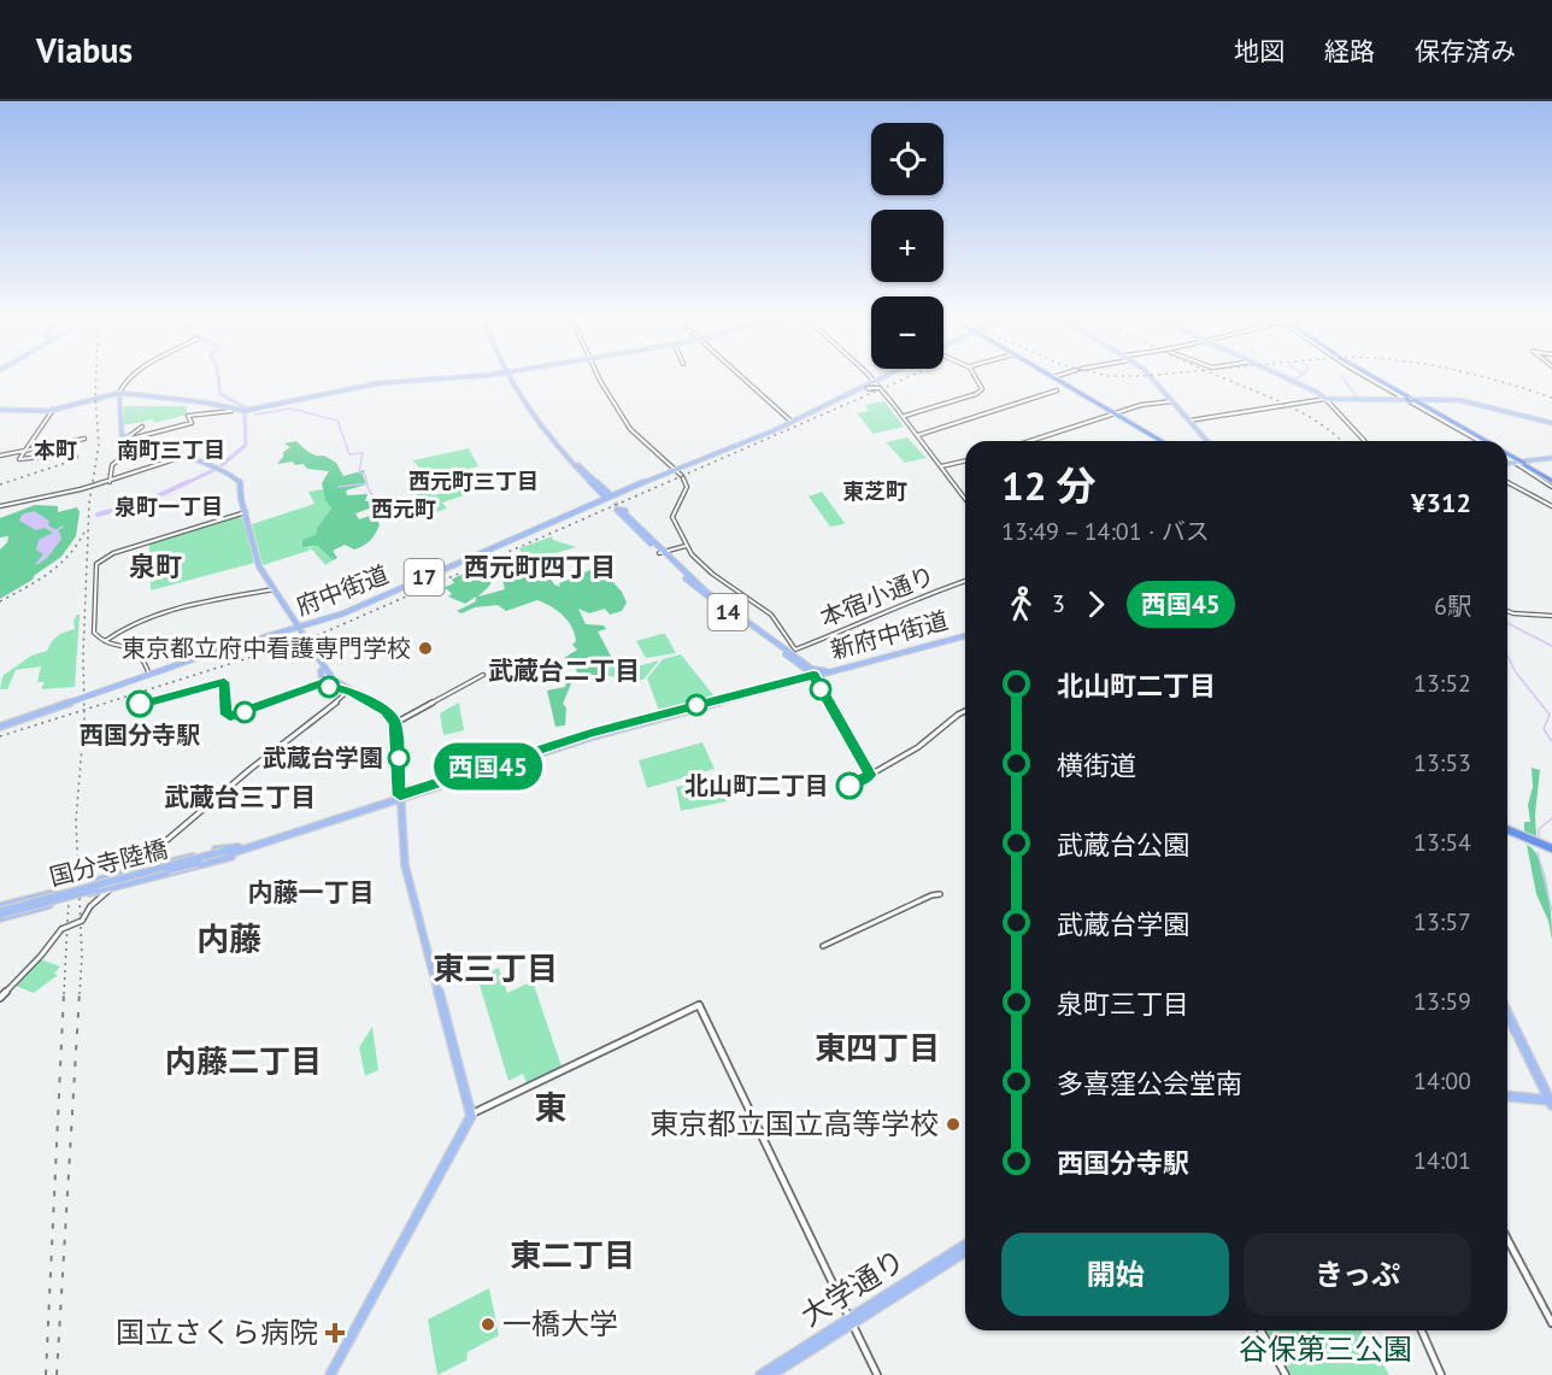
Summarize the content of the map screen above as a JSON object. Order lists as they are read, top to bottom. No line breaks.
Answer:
{"streets":{"main road":["17","府中街道","14","新府中街道","国分寺陸橋","大学通り"],"street":["本宿小通り"]},"crossings":[["14","新府中街道"],["新府中街道","国分寺陸橋"]],"districts":["本町","南町三丁目","西元町三丁目","東芝町","泉町一丁目","西元町","泉町","西元町四丁目","武蔵台二丁目","武蔵台三丁目","内藤一丁目","内藤","東三丁目","東四丁目","内藤二丁目","東","東二丁目"],"parks":["谷保第三公園"],"places":{"other":["東京都立府中看護専門学校","西国分寺駅","武蔵台学園","北山町二丁目","東京都立国立高等学校","一橋大学"],"health":["国立さくら病院"]},"lines":["bus line 西国45"],"page":{"header":"Viabus","nav":["地図","経路","保存済み"],"on_map":"西国45","map_buttons":["+","−"],"heading":["12 分","13:49 – 14:01 · バス","¥312"],"legs":["3","西国45","6駅"],"list":[{"name":"北山町二丁目","value":"13:52"},{"name":"横街道","value":"13:53"},{"name":"武蔵台公園","value":"13:54"},{"name":"武蔵台学園","value":"13:57"},{"name":"泉町三丁目","value":"13:59"},{"name":"多喜窪公会堂南","value":"14:00"},{"name":"西国分寺駅","value":"14:01"}],"buttons":["開始","きっぷ"]}}
